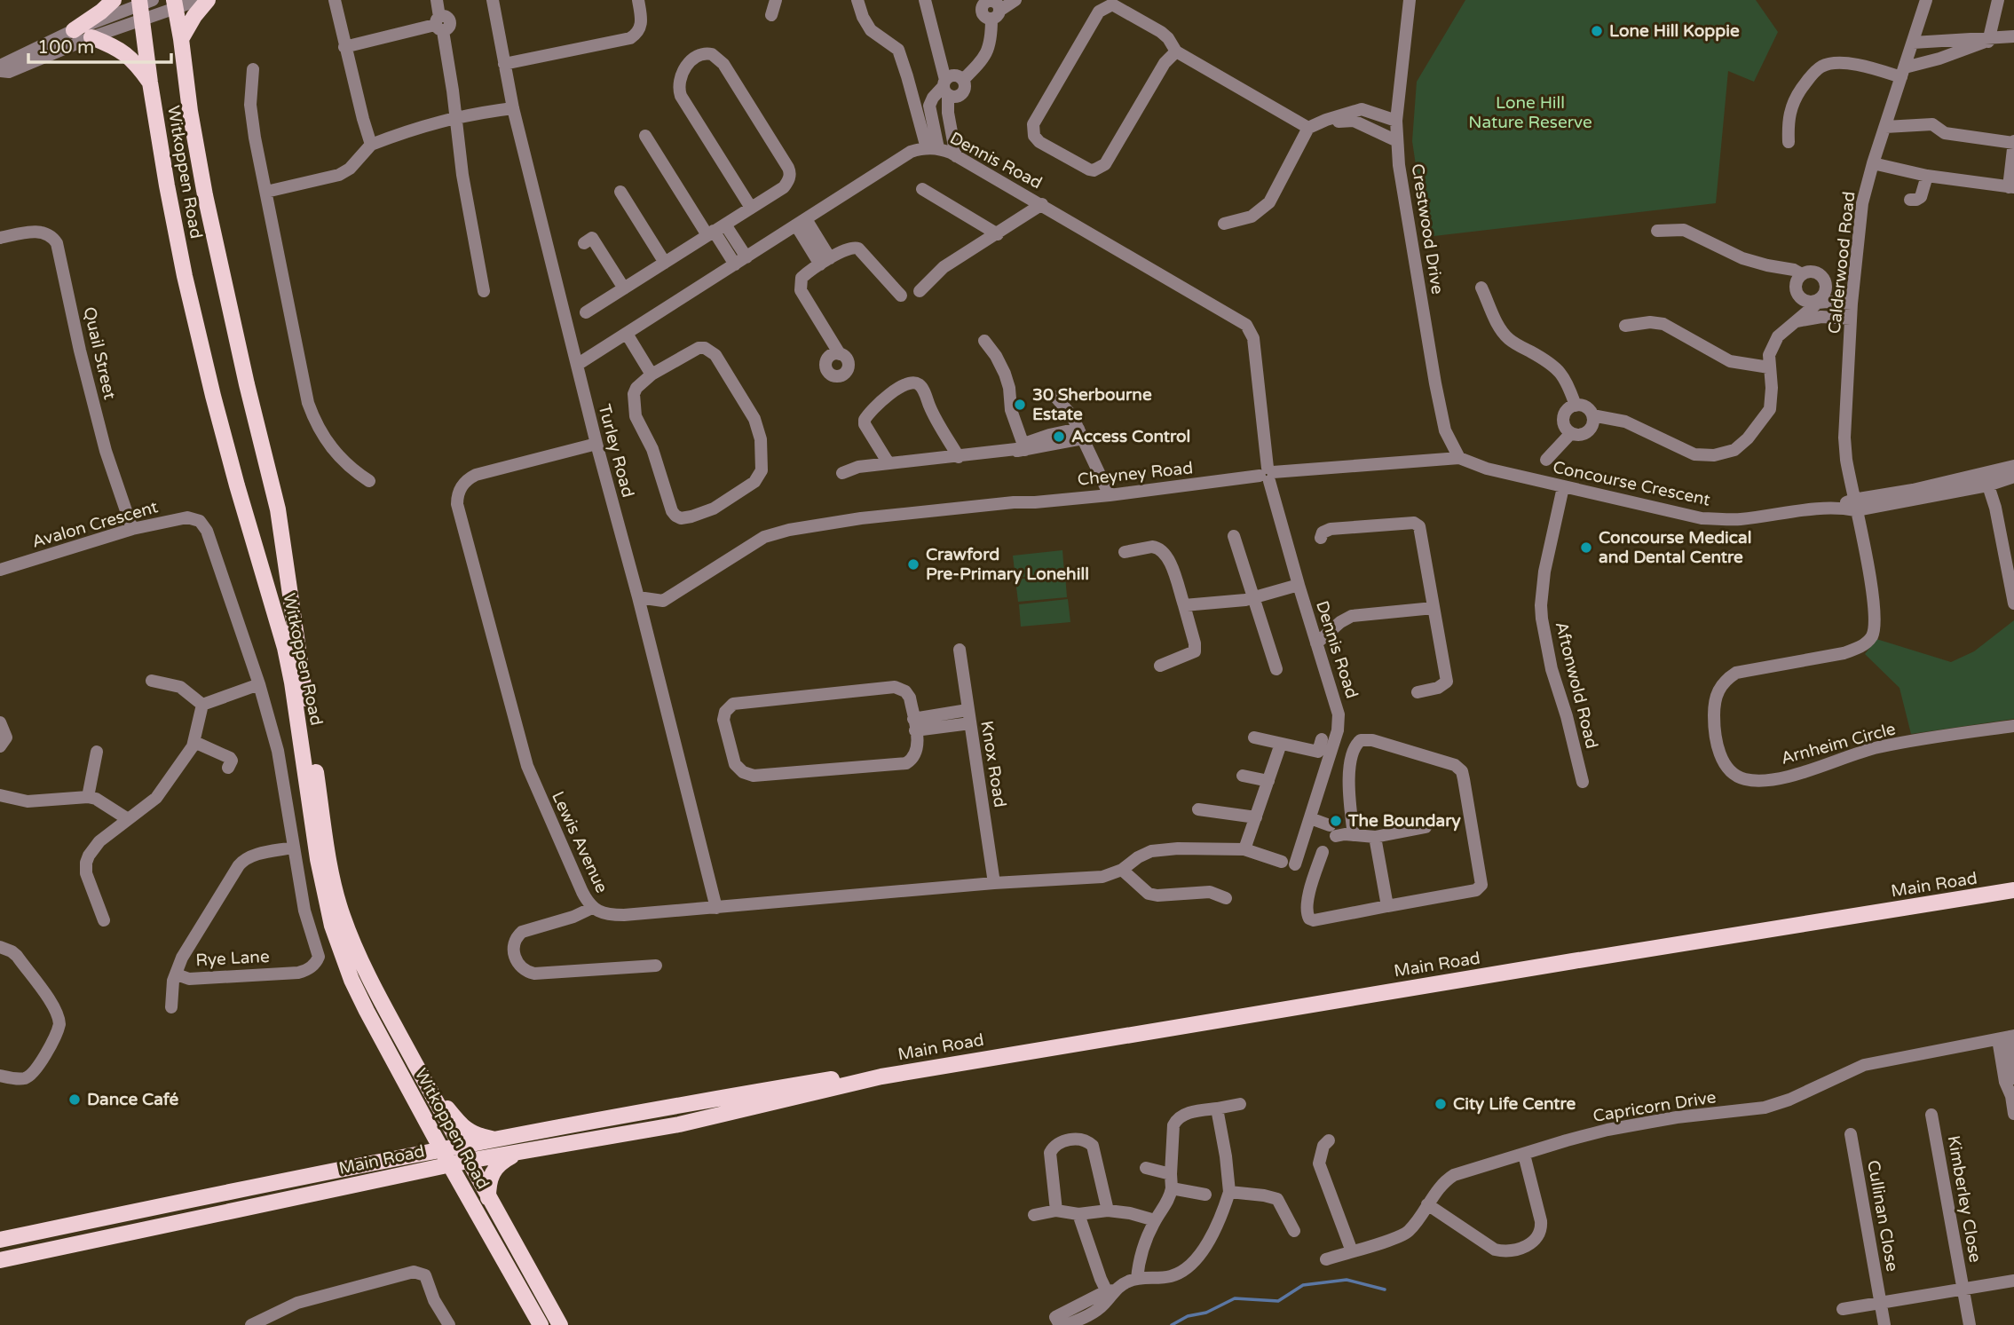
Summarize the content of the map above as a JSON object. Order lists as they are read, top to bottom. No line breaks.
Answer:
{"streets":{"main road":["Witkoppen Road","Main Road"],"street":["Dennis Road","Crestwood Drive","Calderwood Road","Quail Street","Turley Road","Cheyney Road","Concourse Crescent","Avalon Crescent","Aftonwold Road","Arnheim Circle","Knox Road","Lewis Avenue","Rye Lane","Capricorn Drive","Kimberley Close","Cullinan Close"]},"crossings":[["Dennis Road","Turley Road"],["Dennis Road","Cheyney Road"],["Witkoppen Road","Main Road"],["Crestwood Drive","Cheyney Road"],["Crestwood Drive","Concourse Crescent"],["Calderwood Road","Concourse Crescent"],["Calderwood Road","Arnheim Circle"],["Quail Street","Avalon Crescent"],["Turley Road","Cheyney Road"],["Turley Road","Lewis Avenue"],["Cheyney Road","Concourse Crescent"],["Concourse Crescent","Aftonwold Road"],["Concourse Crescent","Arnheim Circle"],["Avalon Crescent","Rye Lane"],["Knox Road","Lewis Avenue"]],"parks":["Lone Hill Nature Reserve"],"places":["Lone Hill Koppie","30 Sherbourne Estate","Access Control","Concourse Medical and Dental Centre","Crawford Pre-Primary Lonehill","The Boundary","Dance Café","City Life Centre"],"scale_bar":"100 m"}
